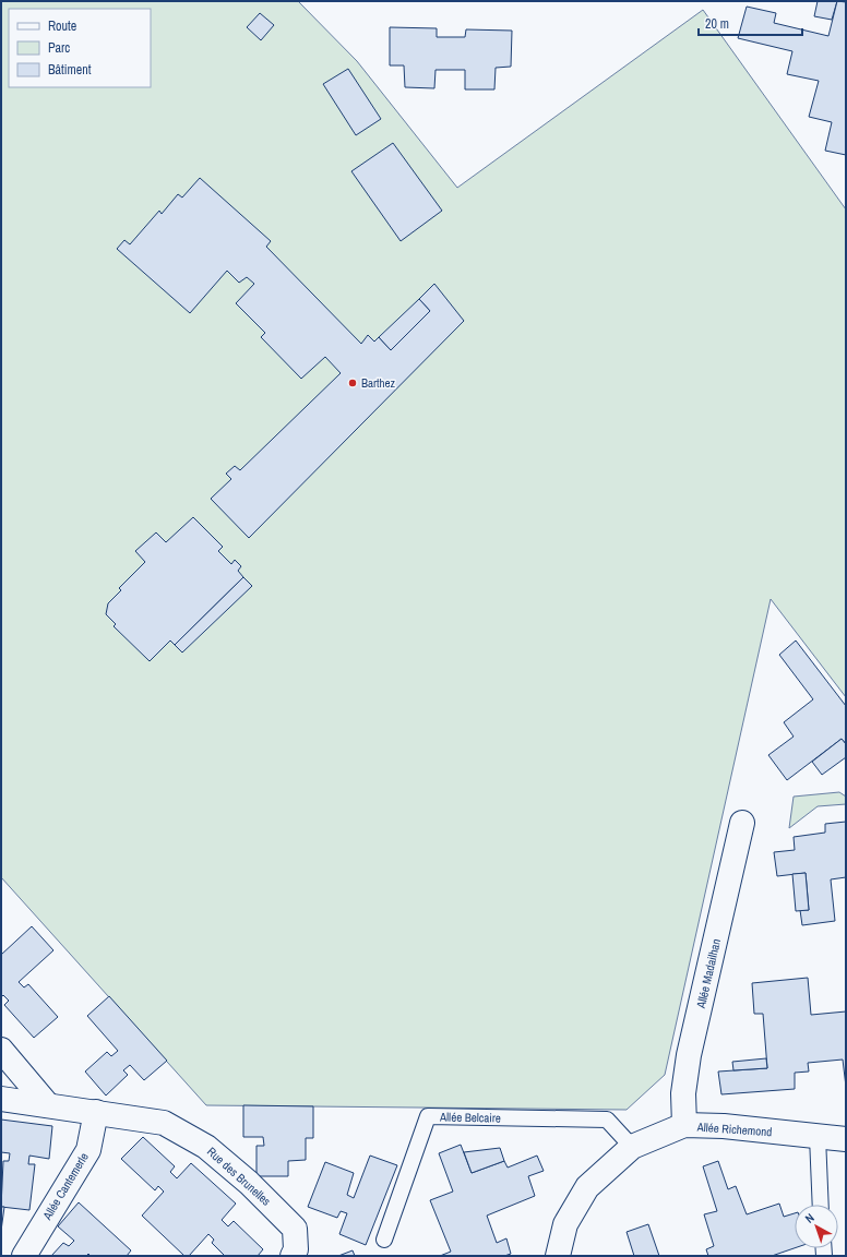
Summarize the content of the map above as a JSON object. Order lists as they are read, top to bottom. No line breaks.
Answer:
{"streets":{"street":["Allée Madailhan","Allée Richemond","Rue des Brunelles","Allée Cantemerle"],"lane":["Allée Belcaire"]},"crossings":[["Allée Madailhan","Allée Richemond"],["Allée Belcaire","Allée Richemond"],["Rue des Brunelles","Allée Cantemerle"]],"places":["Barthez"],"legend":["Route","Parc","Bâtiment"],"scale_bar":"20 m","north":"top left"}
